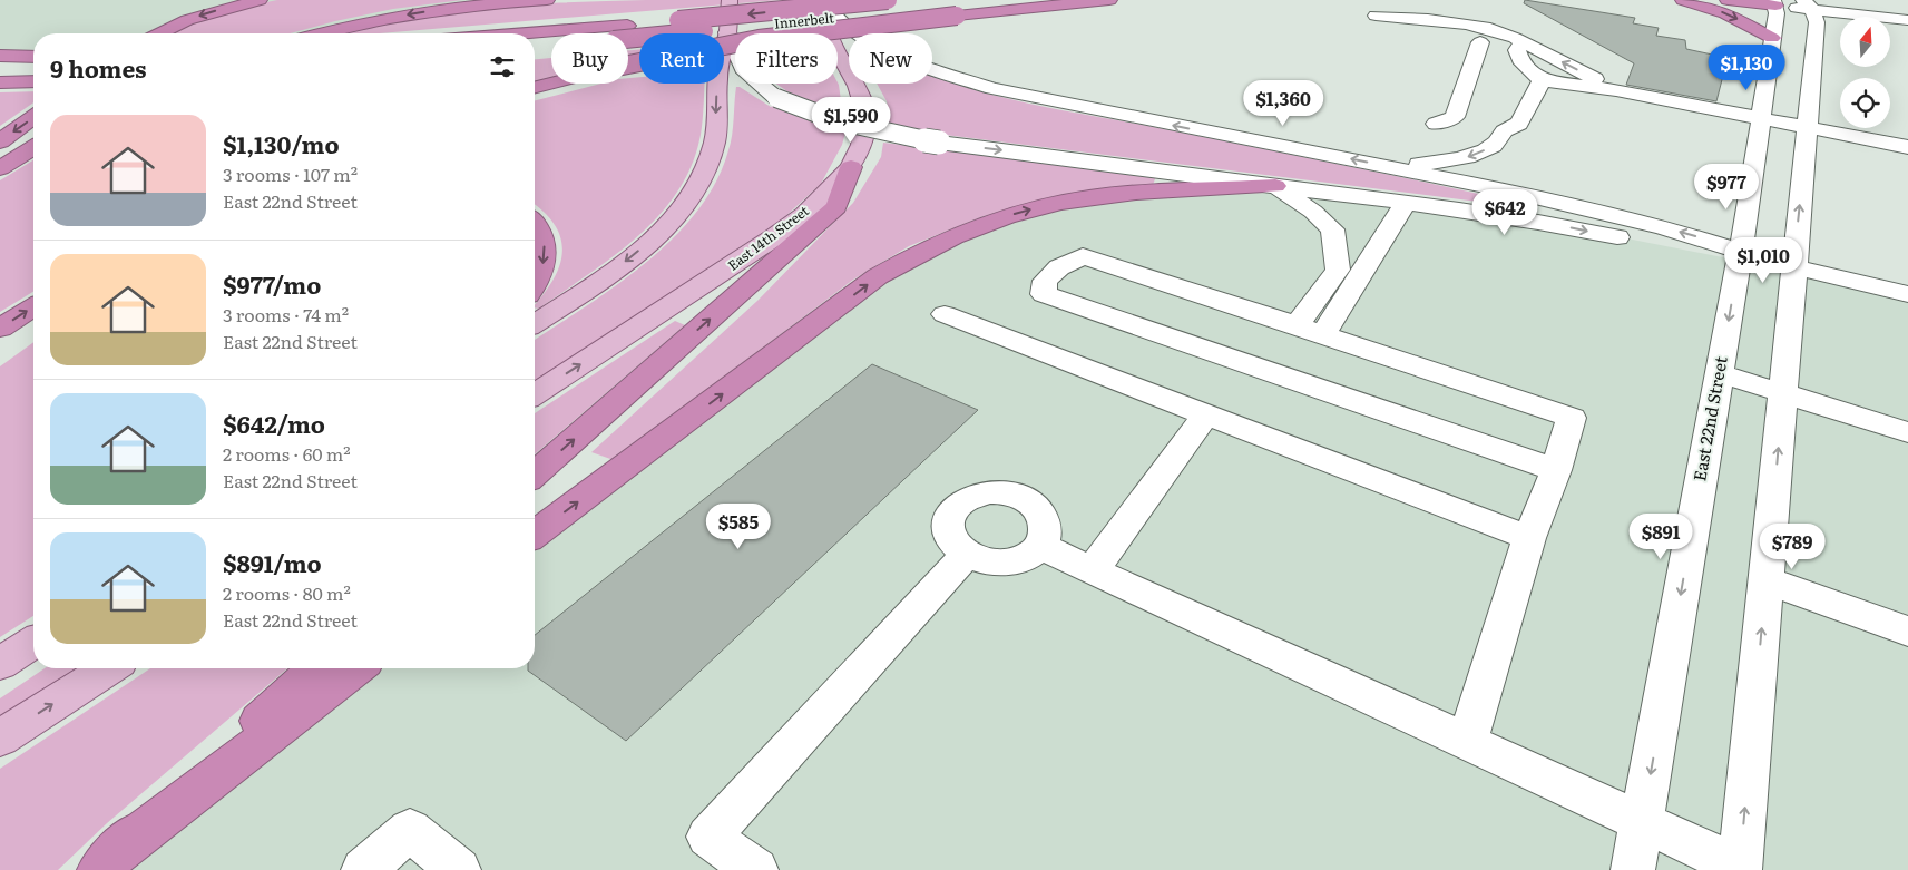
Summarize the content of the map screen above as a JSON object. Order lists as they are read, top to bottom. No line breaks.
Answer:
{"streets":{"highway":["Innerbelt"],"main road":["East 14th Street"],"street":["East 22nd Street"]},"one_way":["East 14th Street"],"north":"top","page":{"chip":["Buy","Rent","Filters","New"],"heading":"9 homes","price":["$1,130","$1,360","$1,590","$977","$642","$1,010","$585","$891","$789"],"list":[{"name":"$1,130/mo","note":"3 rooms · 107 m² · East 22nd Street"},{"name":"$977/mo","note":"3 rooms · 74 m² · East 22nd Street"},{"name":"$642/mo","note":"2 rooms · 60 m² · East 22nd Street"},{"name":"$891/mo","note":"2 rooms · 80 m² · East 22nd Street"}]}}
